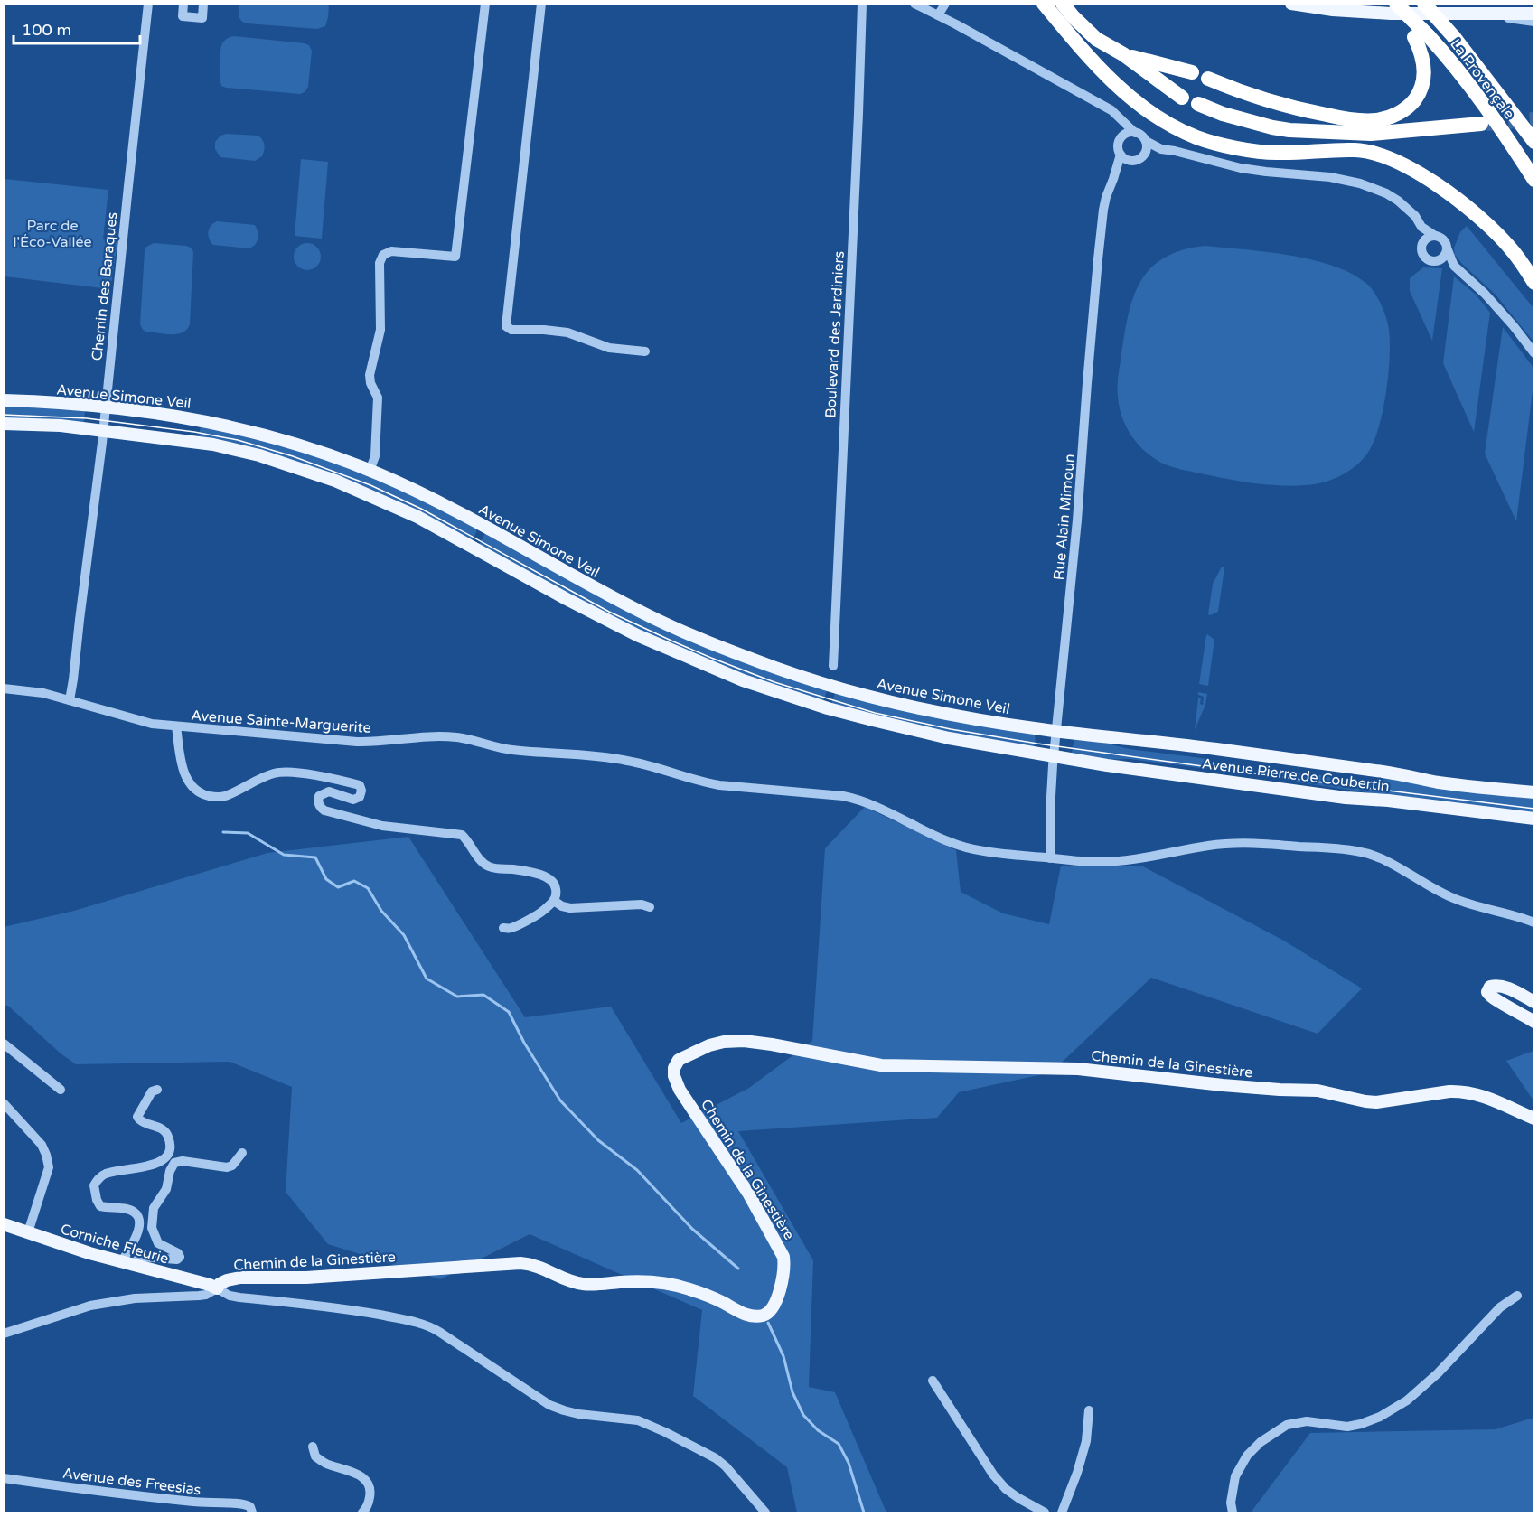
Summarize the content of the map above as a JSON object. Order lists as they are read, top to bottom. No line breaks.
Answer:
{"streets":{"highway":["La Provençale"],"main road":["Avenue Simone Veil","Avenue Pierre de Coubertin","Chemin de la Ginestière","Corniche Fleurie"],"street":["Chemin des Baraques","Boulevard des Jardiniers","Rue Alain Mimoun","Avenue Sainte-Marguerite","Avenue des Freesias"]},"crossings":[["Chemin des Baraques","Avenue Simone Veil"],["Chemin des Baraques","Avenue Sainte-Marguerite"],["Avenue Simone Veil","Rue Alain Mimoun"],["Avenue Simone Veil","Avenue Pierre de Coubertin"],["Rue Alain Mimoun","Avenue Sainte-Marguerite"],["Rue Alain Mimoun","Avenue Pierre de Coubertin"],["Chemin de la Ginestière","Corniche Fleurie"]],"parks":["Parc de l'Éco-Vallée"],"scale_bar":"100 m"}
